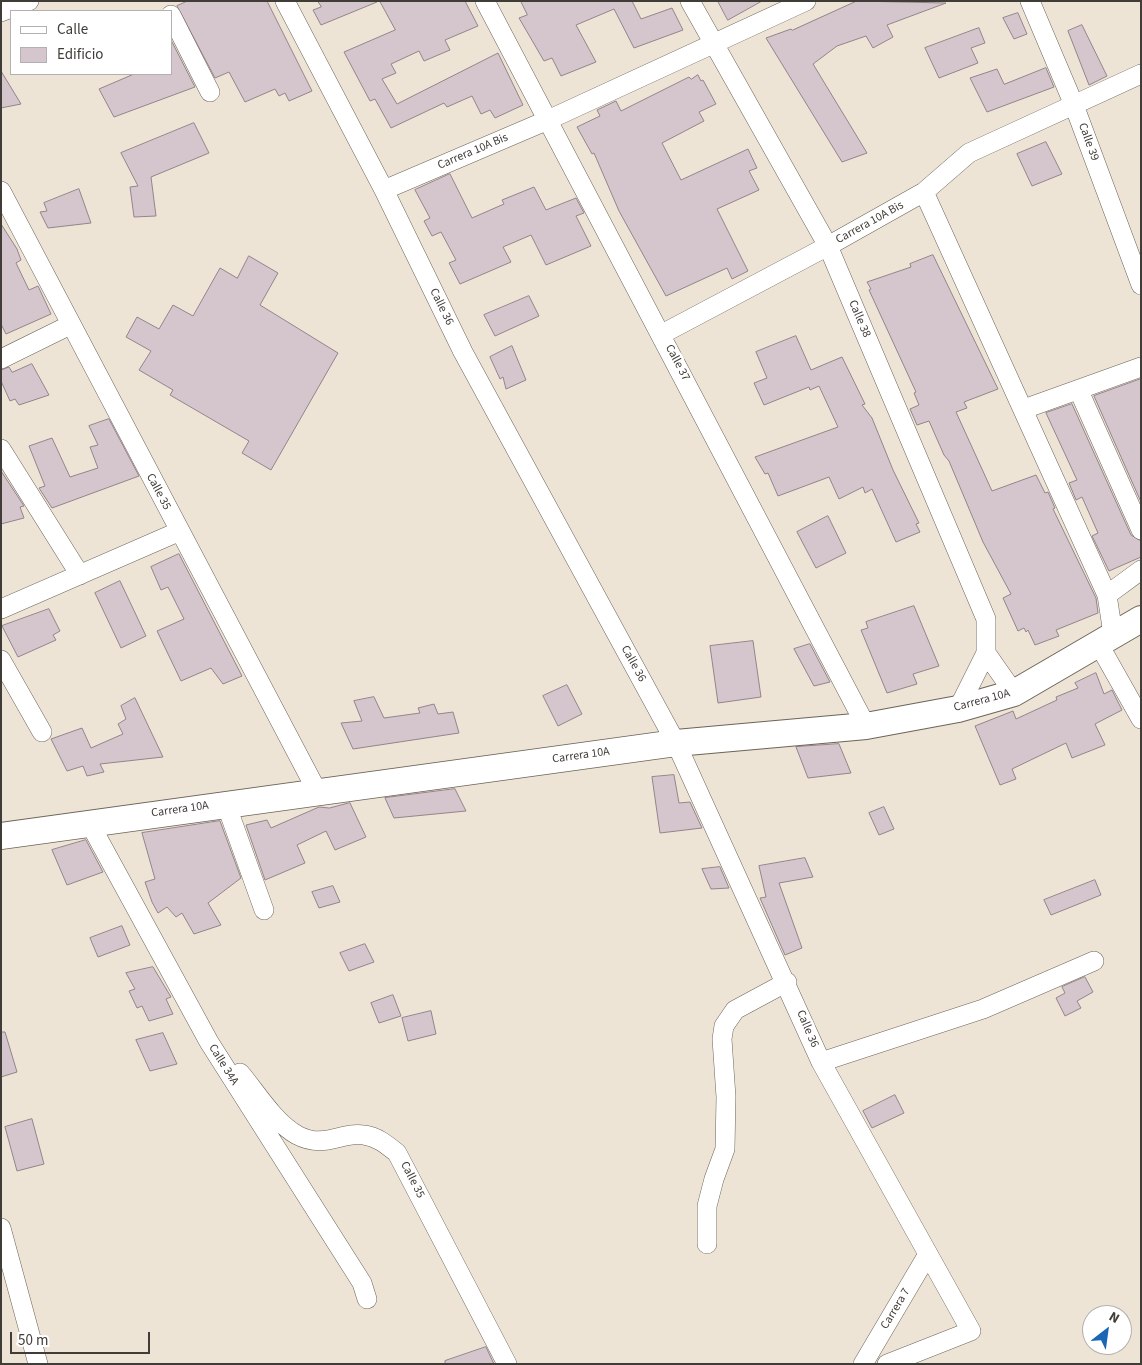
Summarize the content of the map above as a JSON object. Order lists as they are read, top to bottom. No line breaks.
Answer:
{"streets":{"street":["Calle 39","Carrera 10A Bis","Calle 36","Calle 38","Calle 37","Calle 35","Carrera 10A","Calle 34A","Carrera 7"]},"crossings":[["Calle 39","Carrera 10A Bis"],["Carrera 10A Bis","Calle 36"],["Carrera 10A Bis","Calle 38"],["Carrera 10A Bis","Calle 37"],["Calle 36","Carrera 10A"],["Calle 36","Carrera 7"],["Calle 37","Carrera 10A"],["Calle 35","Carrera 10A"],["Calle 35","Calle 34A"],["Carrera 10A","Calle 34A"]],"legend":["Calle","Edificio"],"scale_bar":"50 m","north":"top right"}
